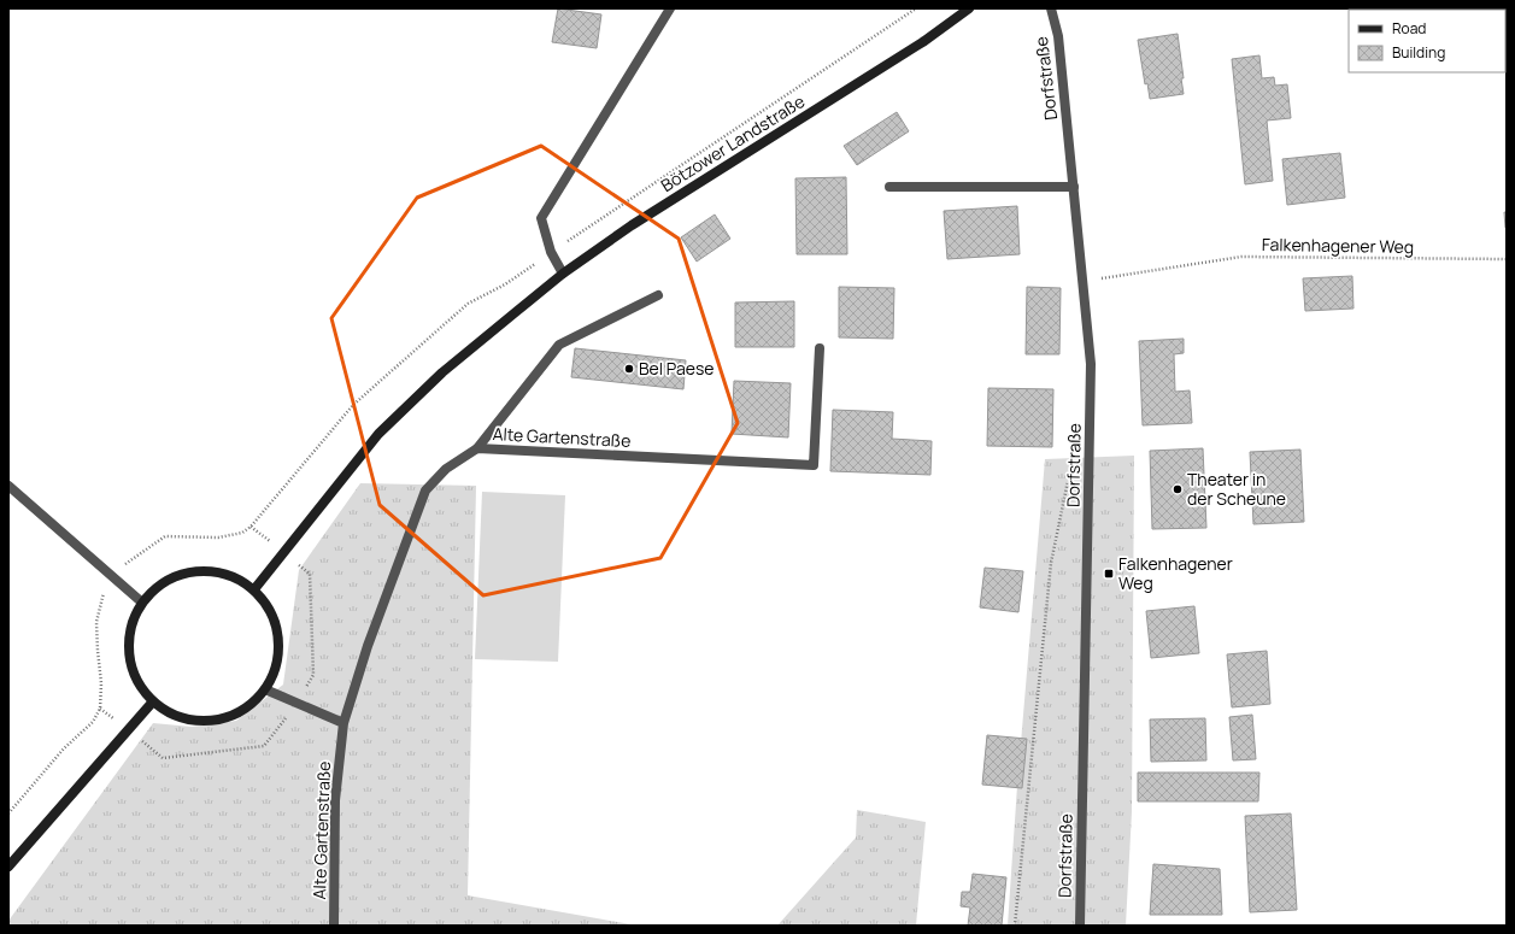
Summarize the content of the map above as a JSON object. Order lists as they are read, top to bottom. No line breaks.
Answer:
{"streets":{"main road":["Bötzower Landstraße"],"street":["Dorfstraße","Alte Gartenstraße"],"path":["Falkenhagener Weg"]},"crossings":[["Dorfstraße","Falkenhagener Weg"]],"places":{"other":["Bel Paese","Theater in der Scheune"],"transit":["Falkenhagener Weg"]},"legend":["Road","Building"]}
